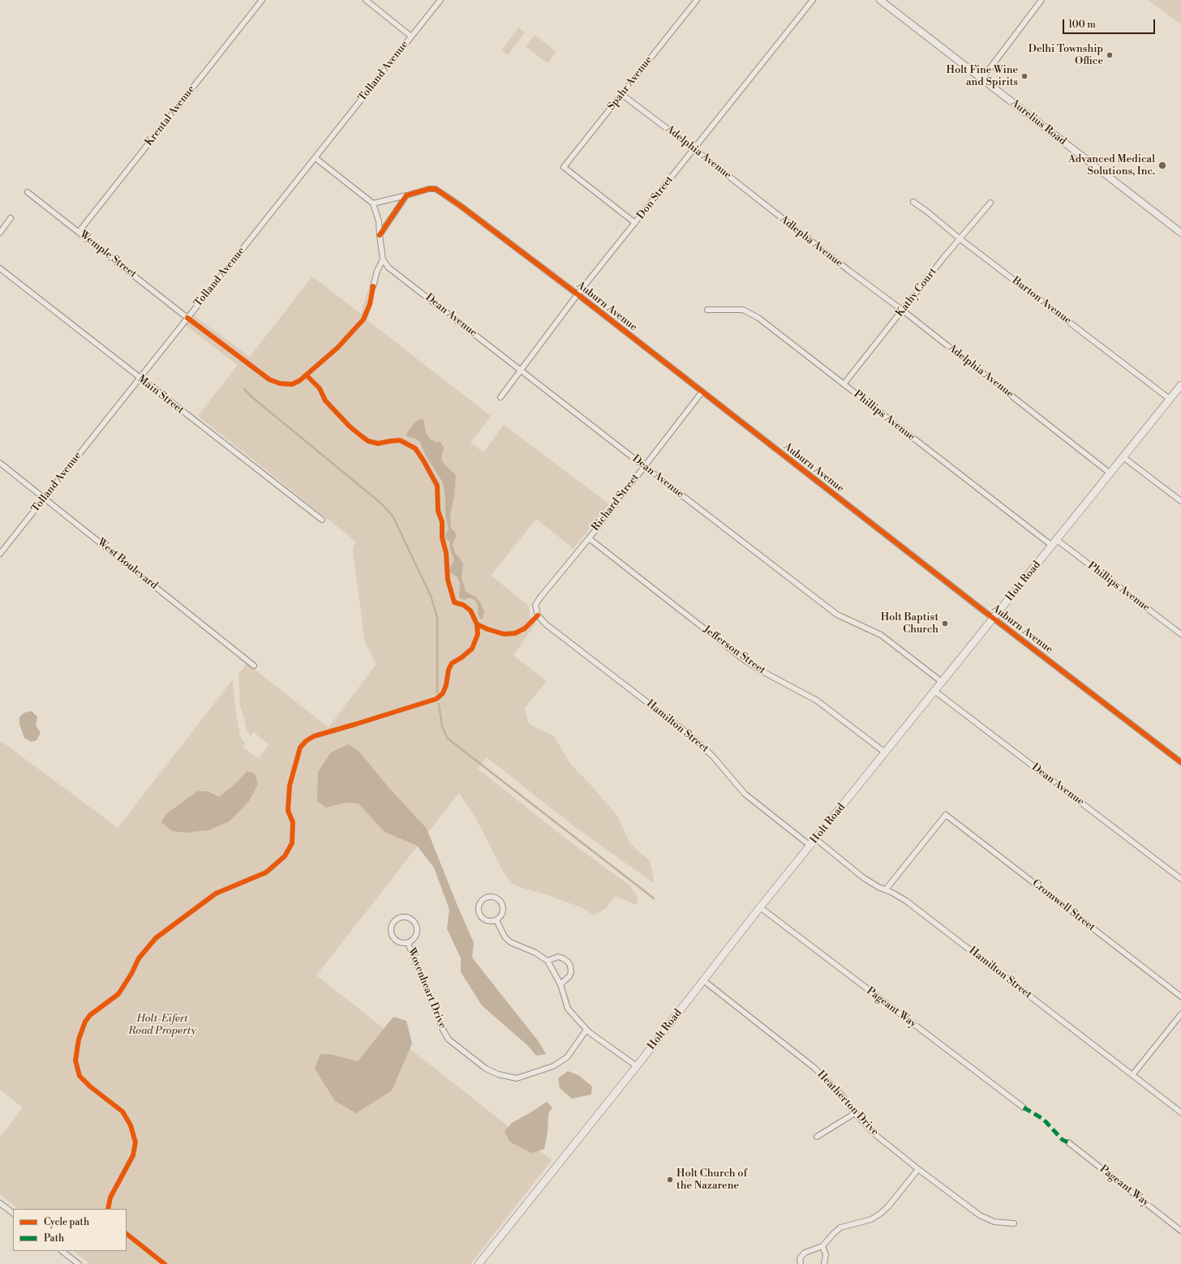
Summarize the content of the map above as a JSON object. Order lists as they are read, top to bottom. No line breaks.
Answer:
{"streets":{"main road":["Holt Road"],"street":["Tolland Avenue","Spahr Avenue","Krental Avenue","Aurelius Road","Adelphia Avenue","Don Street","Adlepha Avenue","Wemple Street","Kathy Court","Burton Avenue","Auburn Avenue","Dean Avenue","Main Street","Phillips Avenue","Richard Street","West Boulevard","Jefferson Street","Hamilton Street","Cromwell Street","Wovenheart Drive","Pageant Way","Heatherton Drive"]},"crossings":[["Tolland Avenue","Wemple Street"],["Tolland Avenue","Main Street"],["Tolland Avenue","West Boulevard"],["Spahr Avenue","Adelphia Avenue"],["Spahr Avenue","Don Street"],["Krental Avenue","Wemple Street"],["Adelphia Avenue","Don Street"],["Adelphia Avenue","Adlepha Avenue"],["Adelphia Avenue","Kathy Court"],["Adelphia Avenue","Holt Road"],["Don Street","Auburn Avenue"],["Don Street","Dean Avenue"],["Kathy Court","Burton Avenue"],["Kathy Court","Phillips Avenue"],["Burton Avenue","Holt Road"],["Auburn Avenue","Richard Street"],["Auburn Avenue","Holt Road"],["Dean Avenue","Richard Street"],["Dean Avenue","Holt Road"],["Phillips Avenue","Holt Road"],["Richard Street","Jefferson Street"],["Richard Street","Hamilton Street"],["Holt Road","Jefferson Street"],["Holt Road","Hamilton Street"],["Holt Road","Pageant Way"],["Holt Road","Heatherton Drive"],["Hamilton Street","Cromwell Street"]],"parks":["Holt-Eifert Road Property"],"places":["Delhi Township Office","Holt Fine Wine and Spirits","Advanced Medical Solutions, Inc.","Holt Baptist Church","Holt Church of the Nazarene"],"legend":["Cycle path","Path"],"scale_bar":"100 m"}
